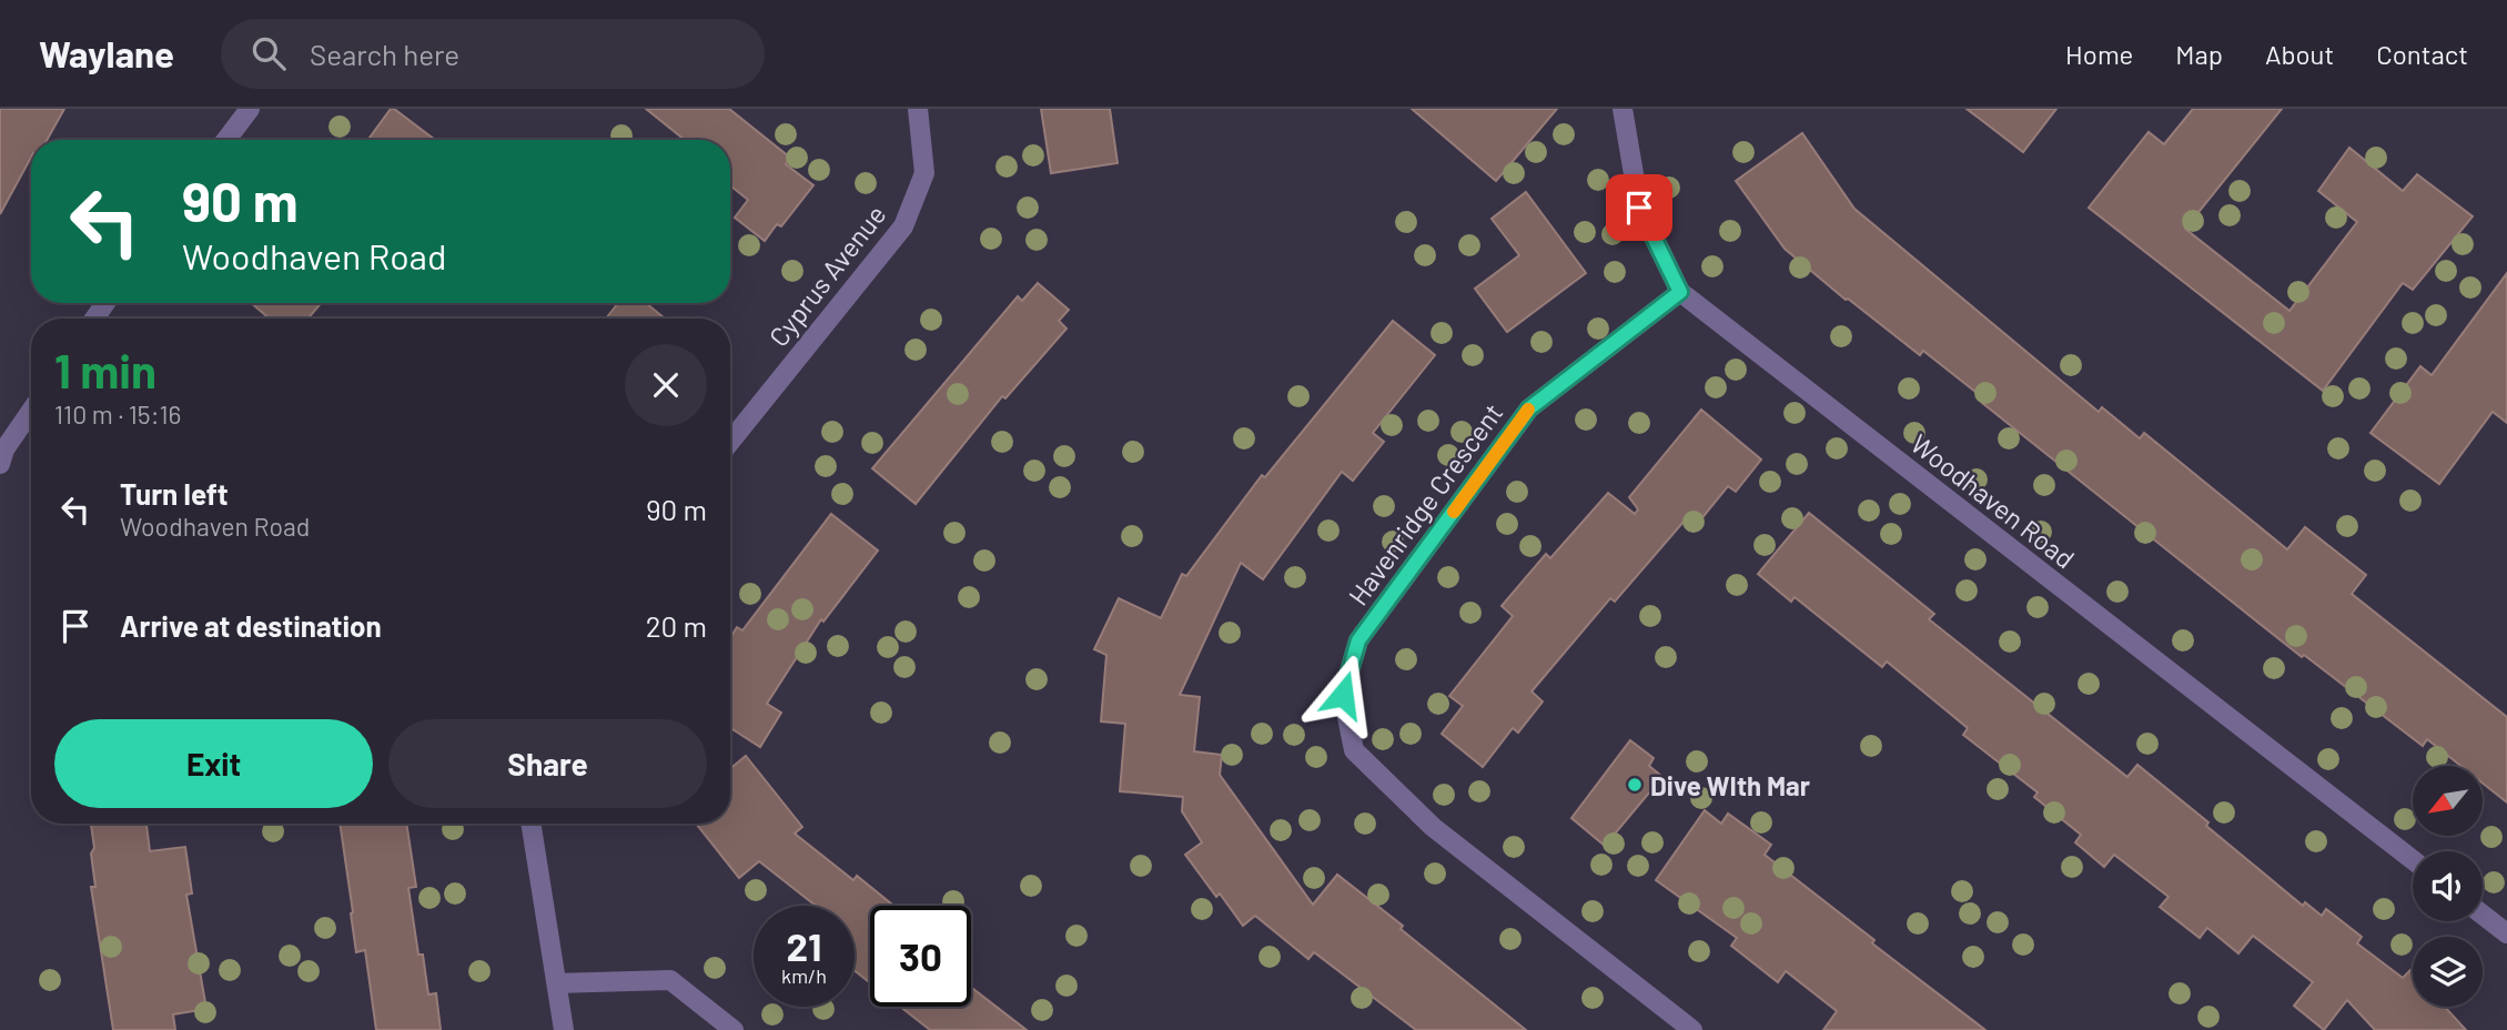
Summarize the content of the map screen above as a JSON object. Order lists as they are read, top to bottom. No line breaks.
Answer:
{"streets":{"street":["Cyprus Avenue","Woodhaven Road","Havenridge Crescent"]},"crossings":[["Woodhaven Road","Havenridge Crescent"]],"places":["Dive WIth Mar"],"north":"bottom left","page":{"header":"Waylane","search":"Search here","nav":["Home","Map","About","Contact"],"turn":["90 m","Woodhaven Road"],"heading":["1 min","110 m · 15:16"],"list":[{"name":"Turn left","note":"Woodhaven Road","value":"90 m"},{"name":"Arrive at destination","value":"20 m"}],"buttons":["Exit","Share"],"speed":"21 km/h","limit":"30"}}
